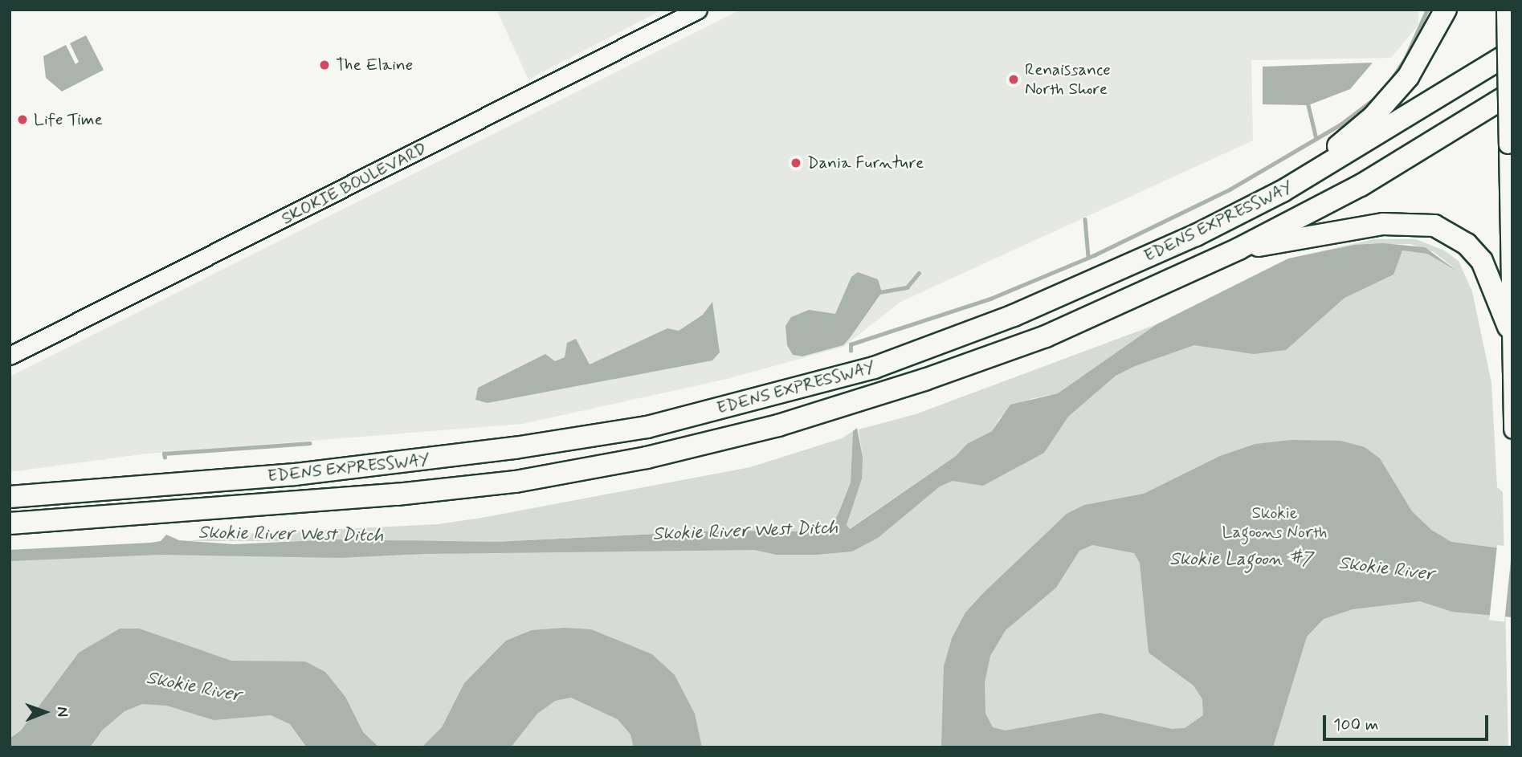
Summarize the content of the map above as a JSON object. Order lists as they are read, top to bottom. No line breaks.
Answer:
{"streets":{"highway":["EDENS EXPRESSWAY"],"main road":["SKOKIE BOULEVARD"]},"water":["Skokie River West Ditch","Skokie Lagoon #7","Skokie River"],"parks":["Skokie Lagoons North"],"places":["The Elaine","Renaissance North Shore","Life Time","Dania Furnture"],"scale_bar":"100 m","north":"right"}
